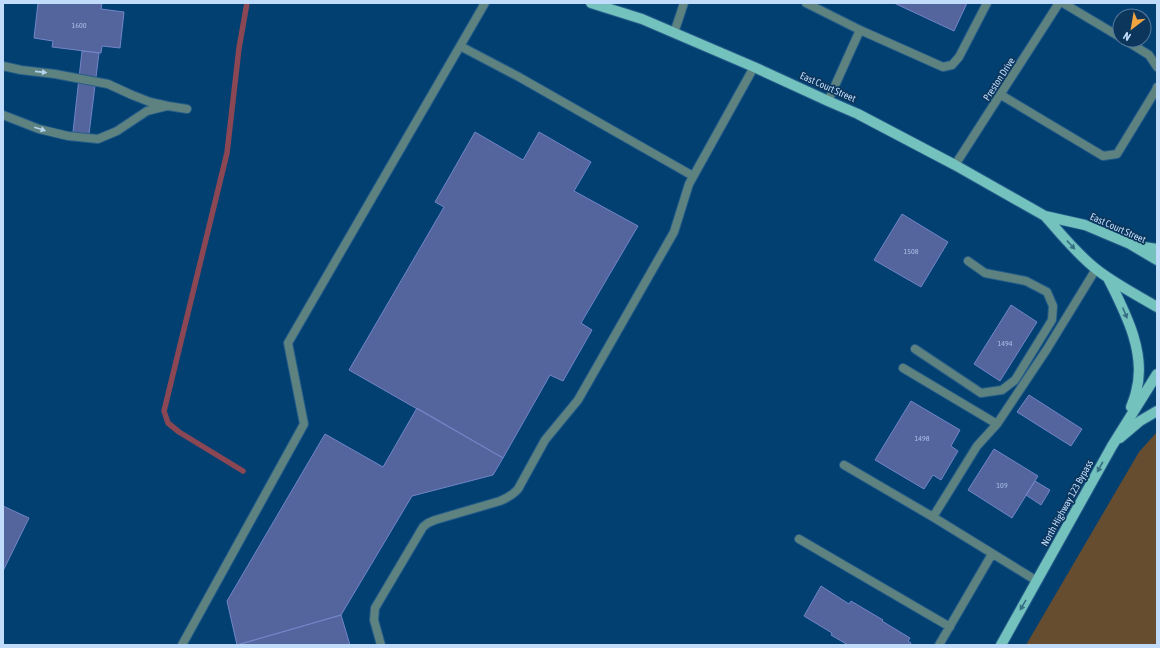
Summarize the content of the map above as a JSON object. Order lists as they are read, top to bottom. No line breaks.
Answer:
{"streets":{"main road":["East Court Street","North Highway 123 Bypass"],"street":["Preston Drive"]},"crossings":[["Preston Drive","East Court Street"]],"one_way":["North Highway 123 Bypass"],"house_numbers":["1600","1508","1494","1498","109"],"north":"bottom left"}
